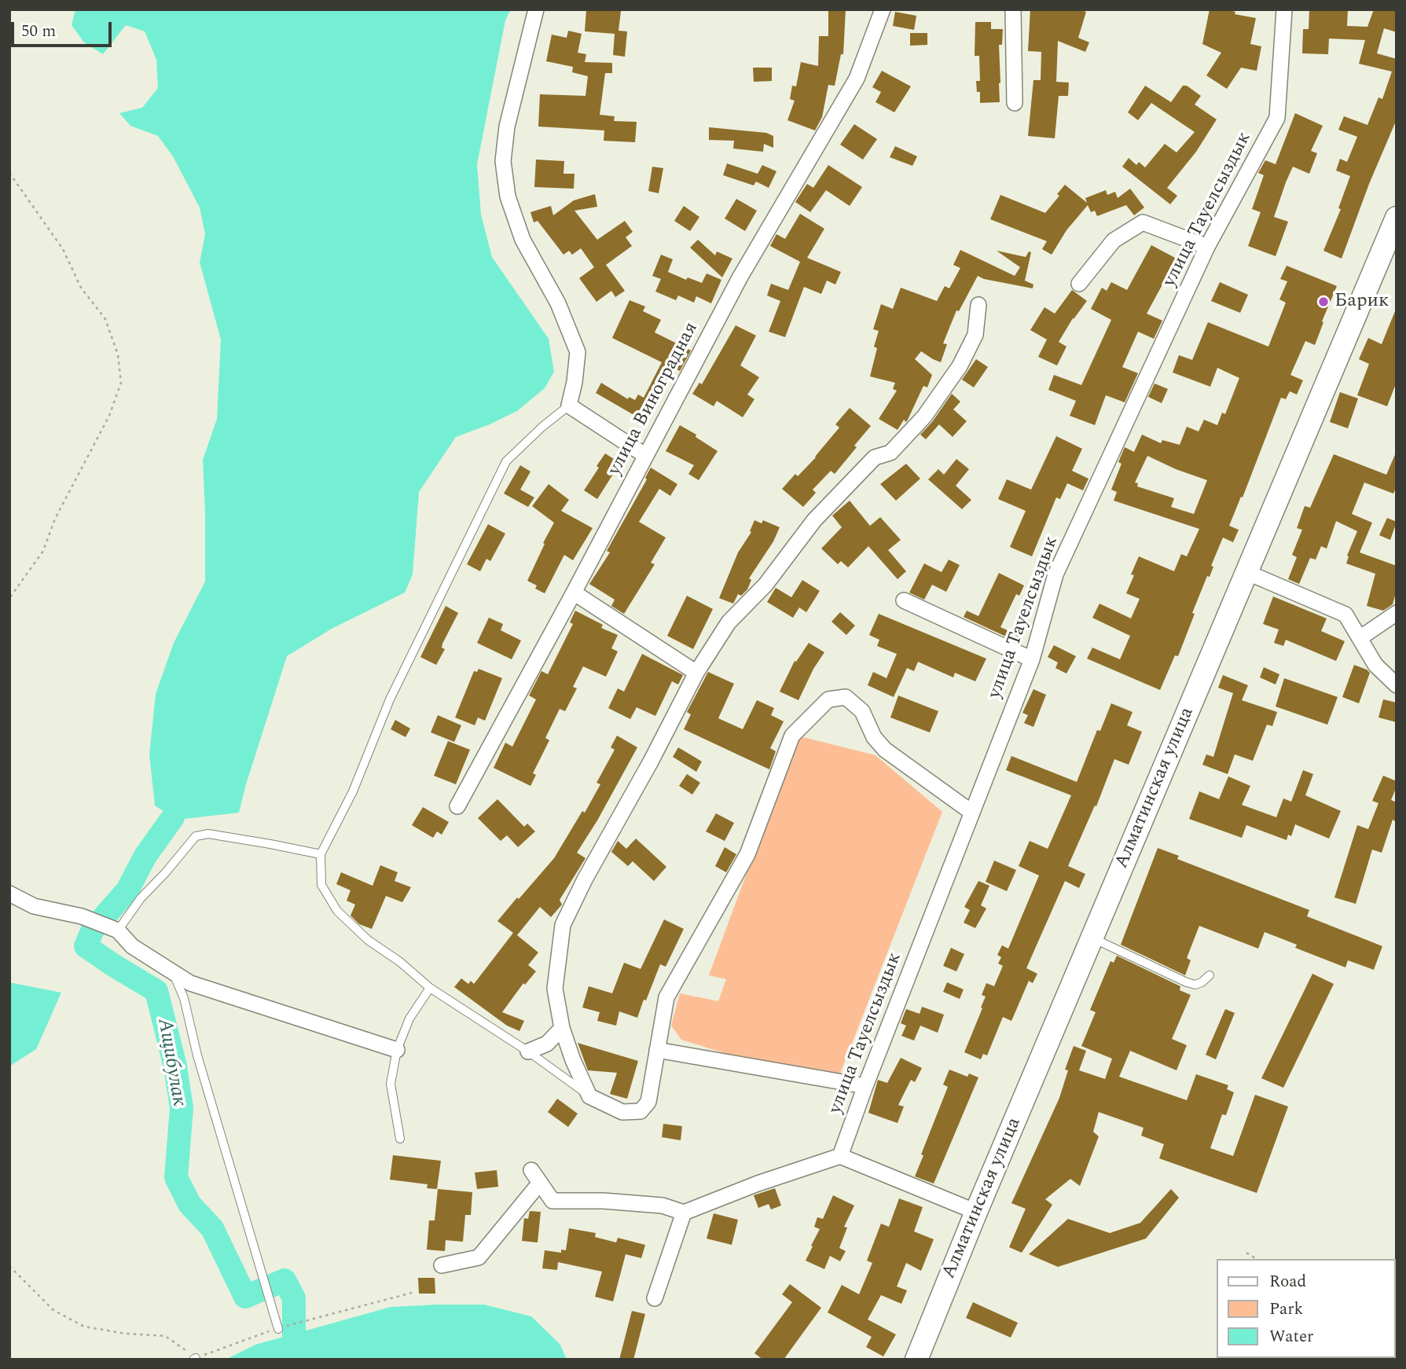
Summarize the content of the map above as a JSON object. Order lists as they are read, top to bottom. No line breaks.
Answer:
{"streets":{"main road":["Алматинская улица"],"street":["улица Тауелсыздык","улица Виноградная"]},"water":["Ащибулак"],"places":["Барик"],"legend":["Road","Park","Water"],"scale_bar":"50 m"}
